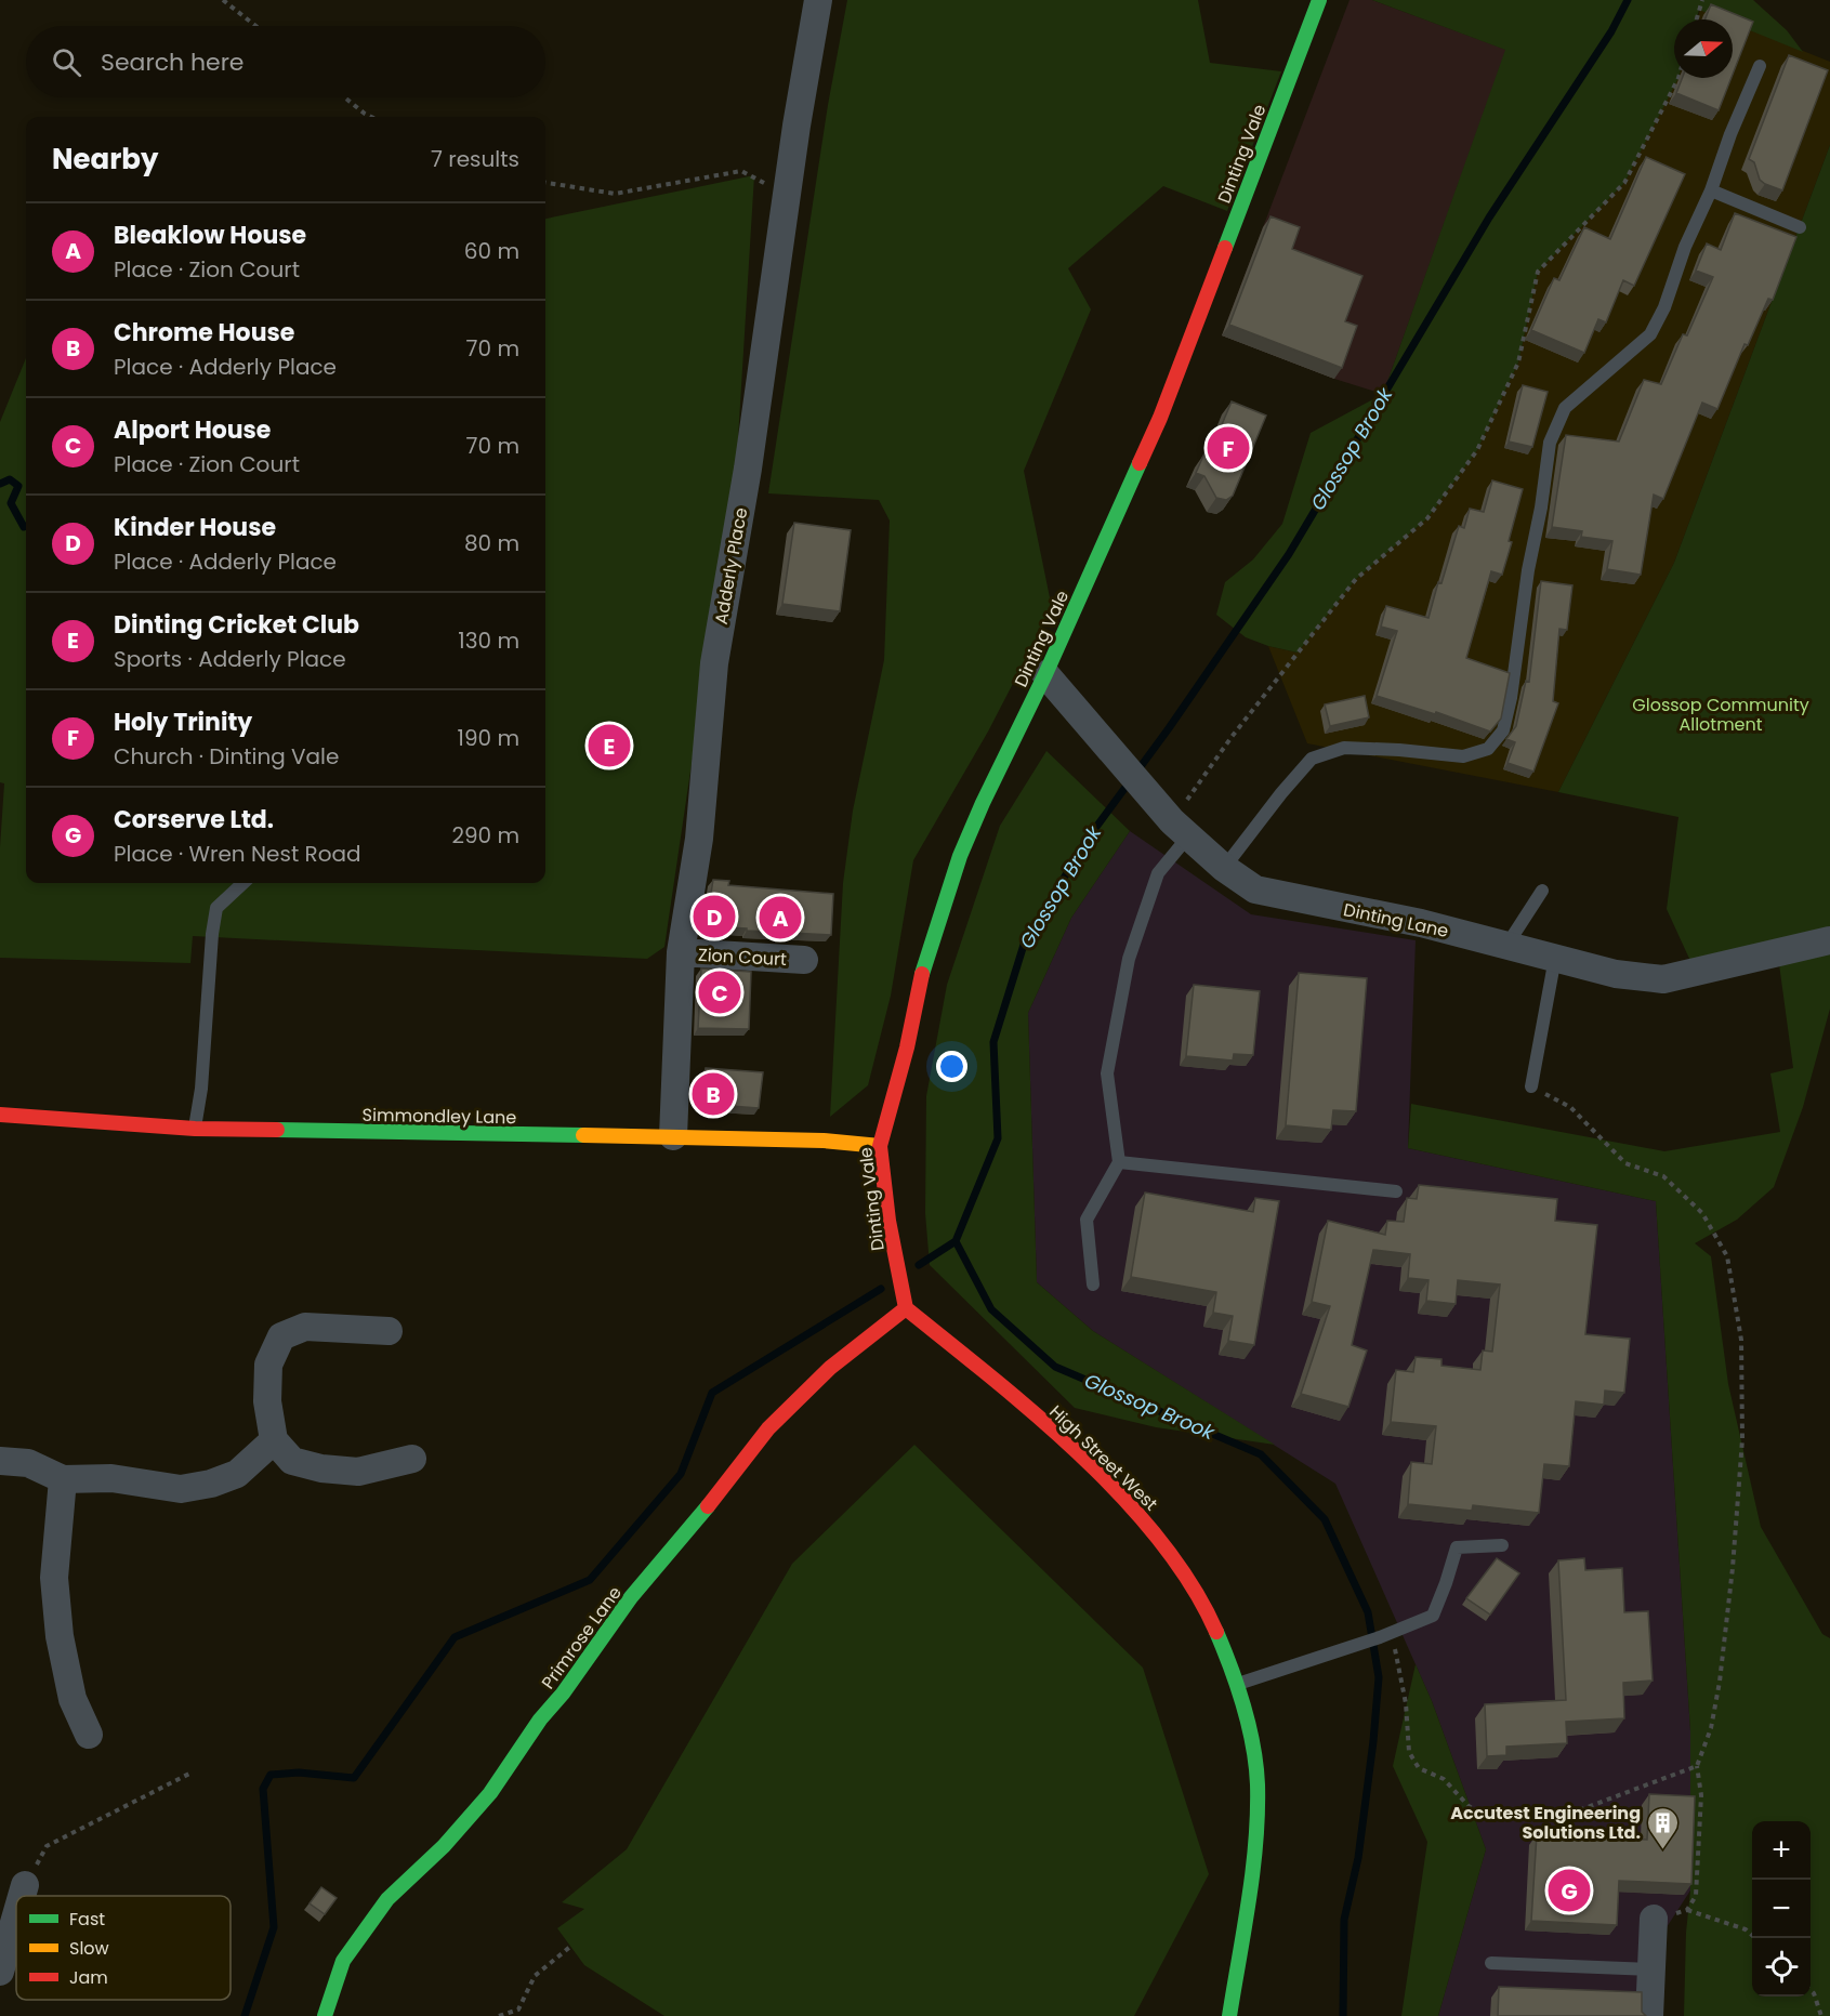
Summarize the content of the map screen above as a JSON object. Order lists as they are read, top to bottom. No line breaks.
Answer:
{"streets":{"main road":["Dinting Vale","Simmondley Lane","High Street West","Primrose Lane"],"street":["Adderly Place","Dinting Lane","Zion Court"]},"crossings":[["Dinting Vale","Dinting Lane"],["Dinting Vale","Simmondley Lane"],["Dinting Vale","High Street West"],["Dinting Vale","Primrose Lane"],["Adderly Place","Zion Court"],["Adderly Place","Simmondley Lane"],["High Street West","Primrose Lane"]],"water":["Glossop Brook"],"parks":["Glossop Community Allotment"],"places":{"building":["Accutest Engineering Solutions Ltd."]},"legend":["Fast","Slow","Jam"],"north":"right","page":{"search":"Search here","heading":["Nearby","7 results"],"list":[{"mark":"A","name":"Bleaklow House","note":"Place · Zion Court","value":"60 m"},{"mark":"B","name":"Chrome House","note":"Place · Adderly Place","value":"70 m"},{"mark":"C","name":"Alport House","note":"Place · Zion Court","value":"70 m"},{"mark":"D","name":"Kinder House","note":"Place · Adderly Place","value":"80 m"},{"mark":"E","name":"Dinting Cricket Club","note":"Sports · Adderly Place","value":"130 m"},{"mark":"F","name":"Holy Trinity","note":"Church · Dinting Vale","value":"190 m"},{"mark":"G","name":"Corserve Ltd.","note":"Place · Wren Nest Road","value":"290 m"}],"pins":["F","E","D","A","C","B","G"],"map_buttons":["+","−"]}}
